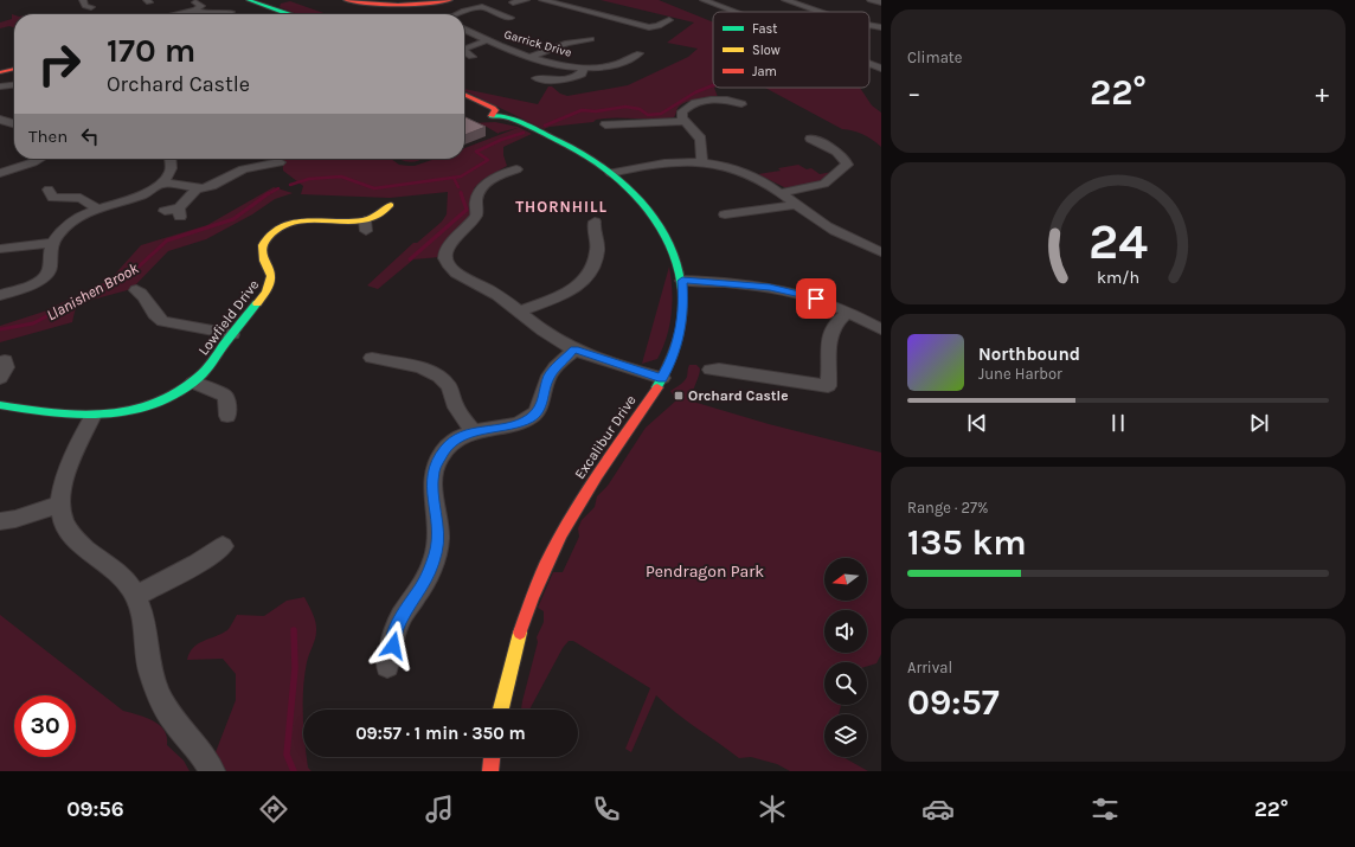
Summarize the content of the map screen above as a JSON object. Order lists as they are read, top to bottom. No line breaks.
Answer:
{"streets":{"street":["Garrick Drive","Lowfield Drive","Excalibur Drive"]},"districts":["THORNHILL"],"water":["Llanishen Brook"],"parks":["Pendragon Park"],"places":{"transit":["Orchard Castle"]},"legend":["Fast","Slow","Jam"],"north":"left","page":{"tile":["Climate",["Range · 27%","135 km"],["Arrival","09:57"]],"turn":["170 m","Orchard Castle"],"heat":["−","22°","+"],"then":"Then","song":["Northbound","June Harbor"],"limit":"30","trip":"09:57 · 1 min · 350 m","tabs":["09:56","22°"],"gauge":["24","km/h"]}}
